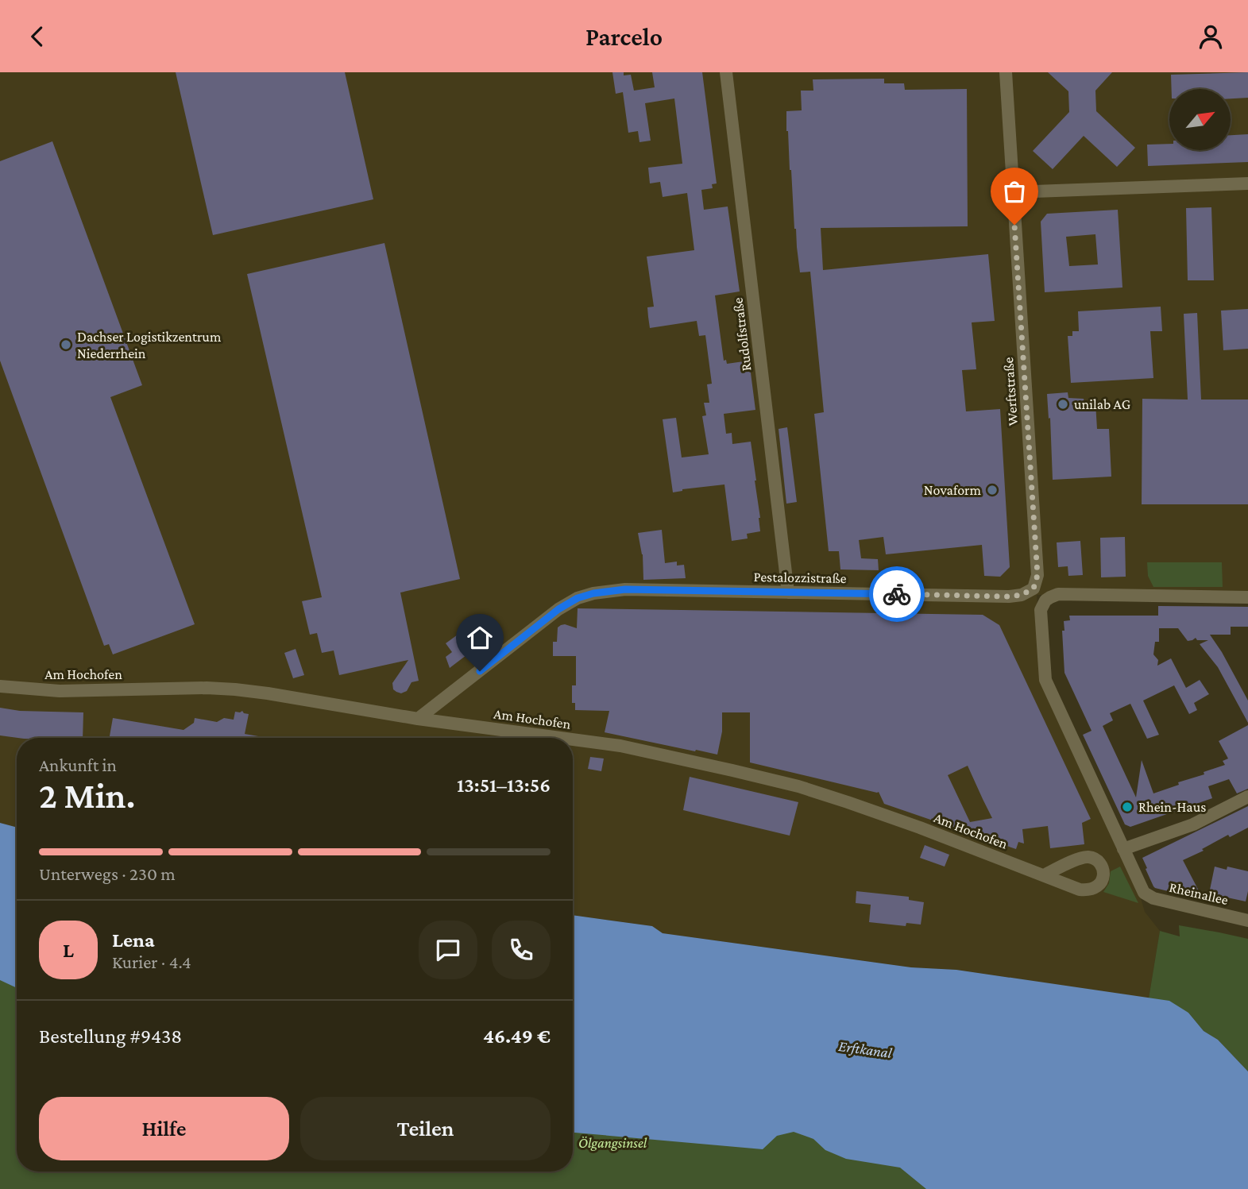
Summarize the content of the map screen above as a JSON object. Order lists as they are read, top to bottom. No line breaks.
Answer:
{"streets":{"street":["Rudolfstraße","Werftstraße","Pestalozzistraße","Am Hochofen","Rheinallee"]},"crossings":[["Rudolfstraße","Pestalozzistraße"],["Werftstraße","Pestalozzistraße"],["Pestalozzistraße","Am Hochofen"]],"water":["Erftkanal"],"parks":["Ölgangsinsel"],"places":["Dachser Logistikzentrum Niederrhein","unilab AG","Novaform","Rhein-Haus"],"north":"top right","page":{"header":"Parcelo","heading":["2 Min.","Ankunft in","13:51–13:56"],"panel":["Lena","Kurier · 4.4","Bestellung #9438","46.49 €"],"bar":"Unterwegs · 230 m","round":"L","buttons":["Hilfe","Teilen"]}}
